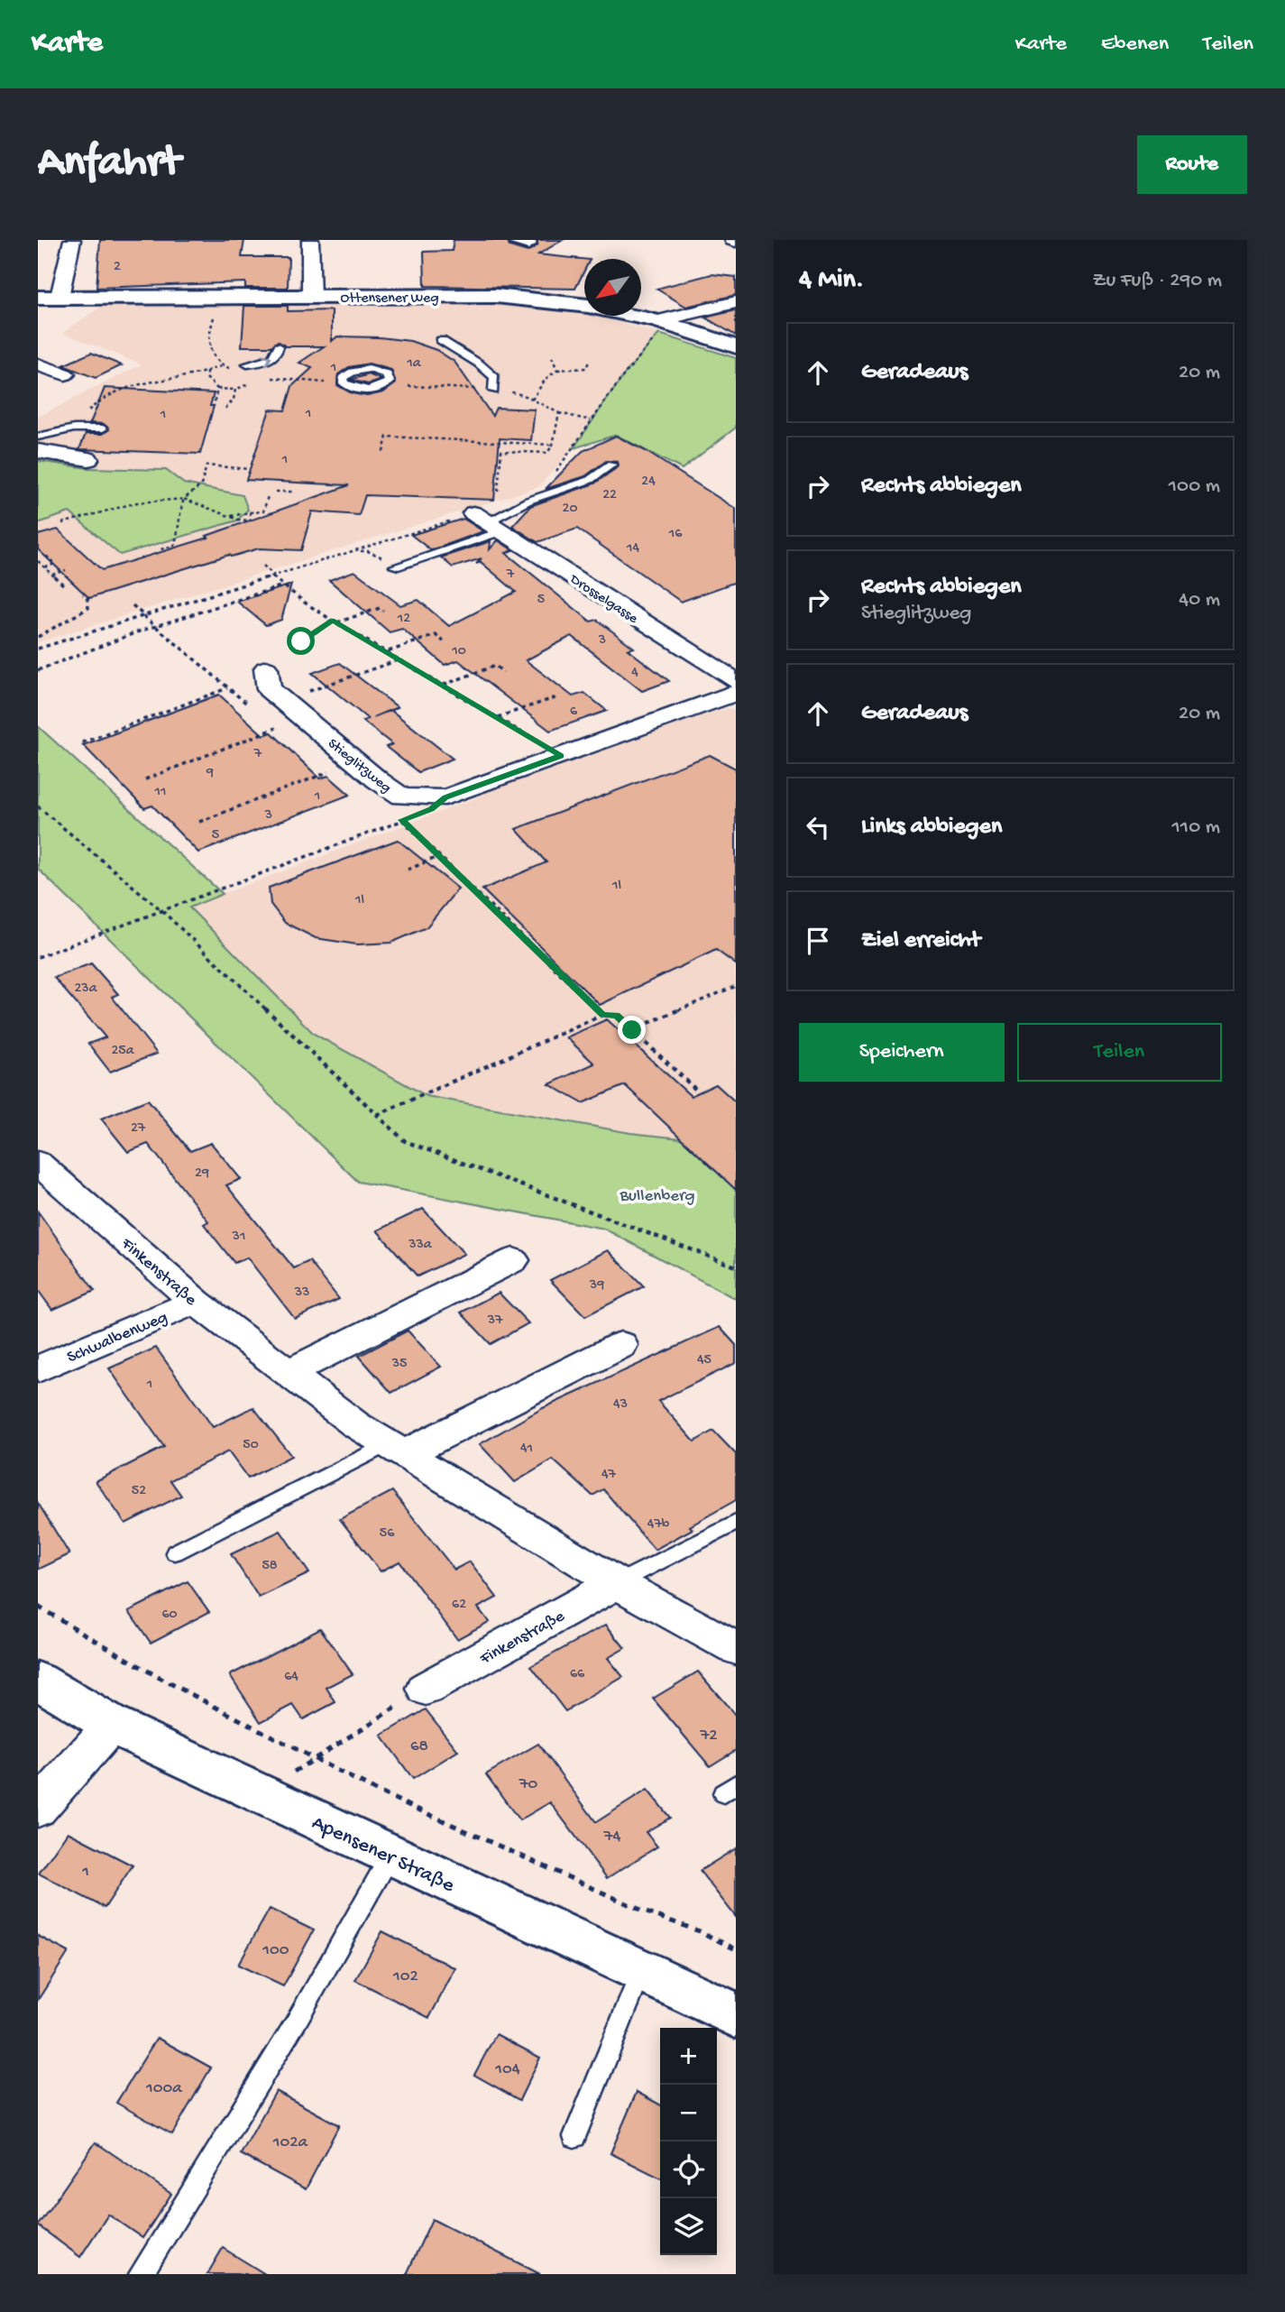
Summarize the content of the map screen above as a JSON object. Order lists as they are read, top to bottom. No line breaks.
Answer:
{"streets":{"street":["Ottensener Weg","Drosselgasse","Stieglitzweg","Finkenstraße","Schwalbenweg","Apensener Straße"]},"crossings":[["Drosselgasse","Stieglitzweg"],["Finkenstraße","Schwalbenweg"]],"parks":["Bullenberg"],"house_numbers":["2","1a","1","1","1","1","24","22","20","16","14","7","5","12","3","10","4","6","7","9","11","1","3","5","1l","1l","23a","25a","27","29","31","33a","39","33","37","45","35","1","43","50","41","47","52","47b","56","58","62","60","66","64","72","68","70","74","1","100","102","104","100a","102a"],"north":"bottom left","page":{"header":"Karte","nav":["Karte","Ebenen","Teilen"],"buttons":["Route",["Speichern","Teilen"]],"title":"Anfahrt","heading":["4 Min.","Zu Fuß · 290 m"],"list":[["Geradeaus","20 m"],["Rechts abbiegen","100 m"],["Rechts abbiegen","Stieglitzweg","40 m"],["Geradeaus","20 m"],["Links abbiegen","110 m"],"Ziel erreicht"],"map_buttons":["+","−"]}}
